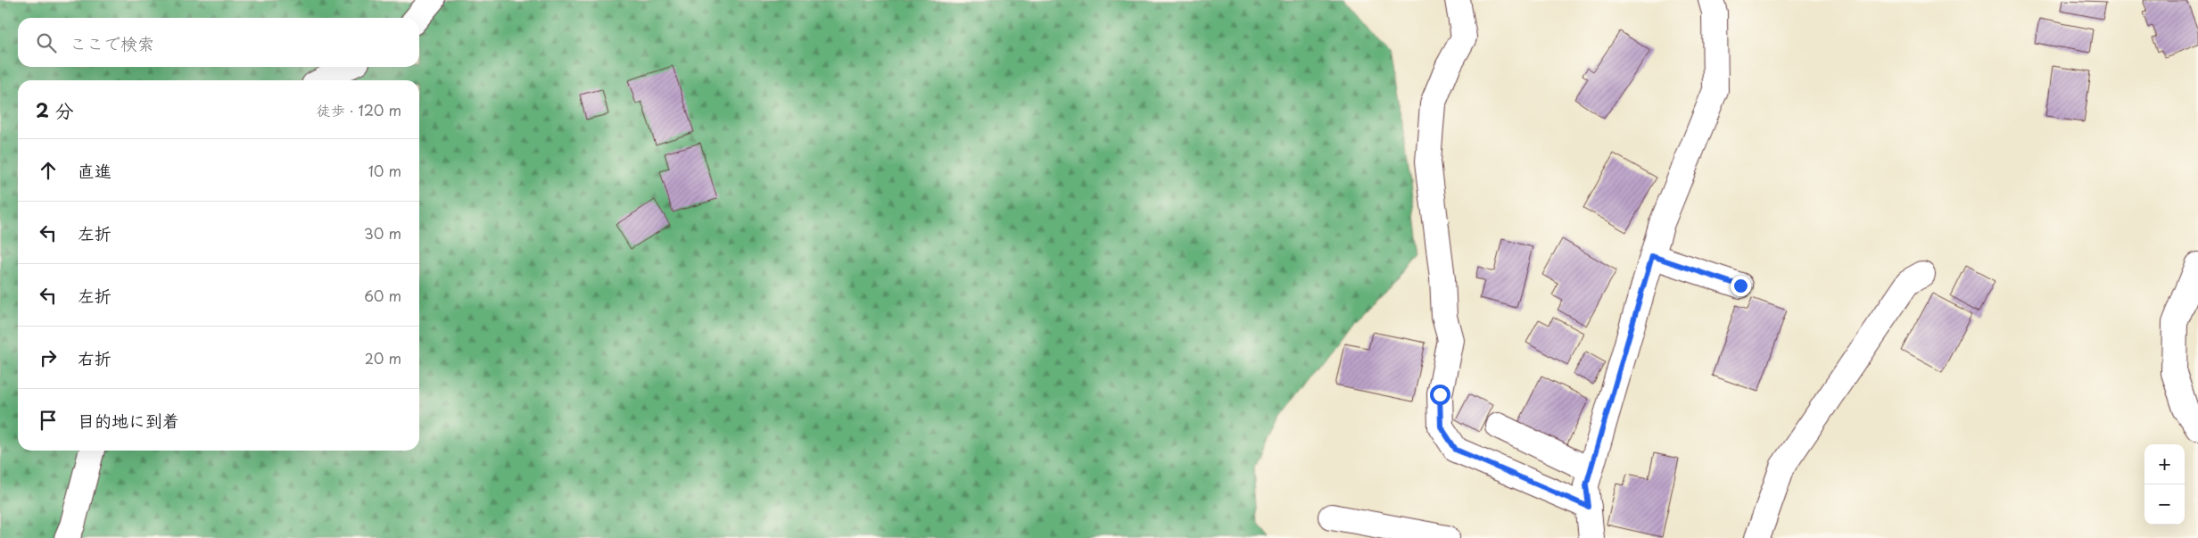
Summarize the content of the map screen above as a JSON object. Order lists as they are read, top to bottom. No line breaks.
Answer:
{"page":{"search":"ここで検索","heading":["2 分","徒歩 · 120 m"],"list":[["直進","10 m"],["左折","30 m"],["左折","60 m"],["右折","20 m"],"目的地に到着"],"map_buttons":["+","−"]}}
